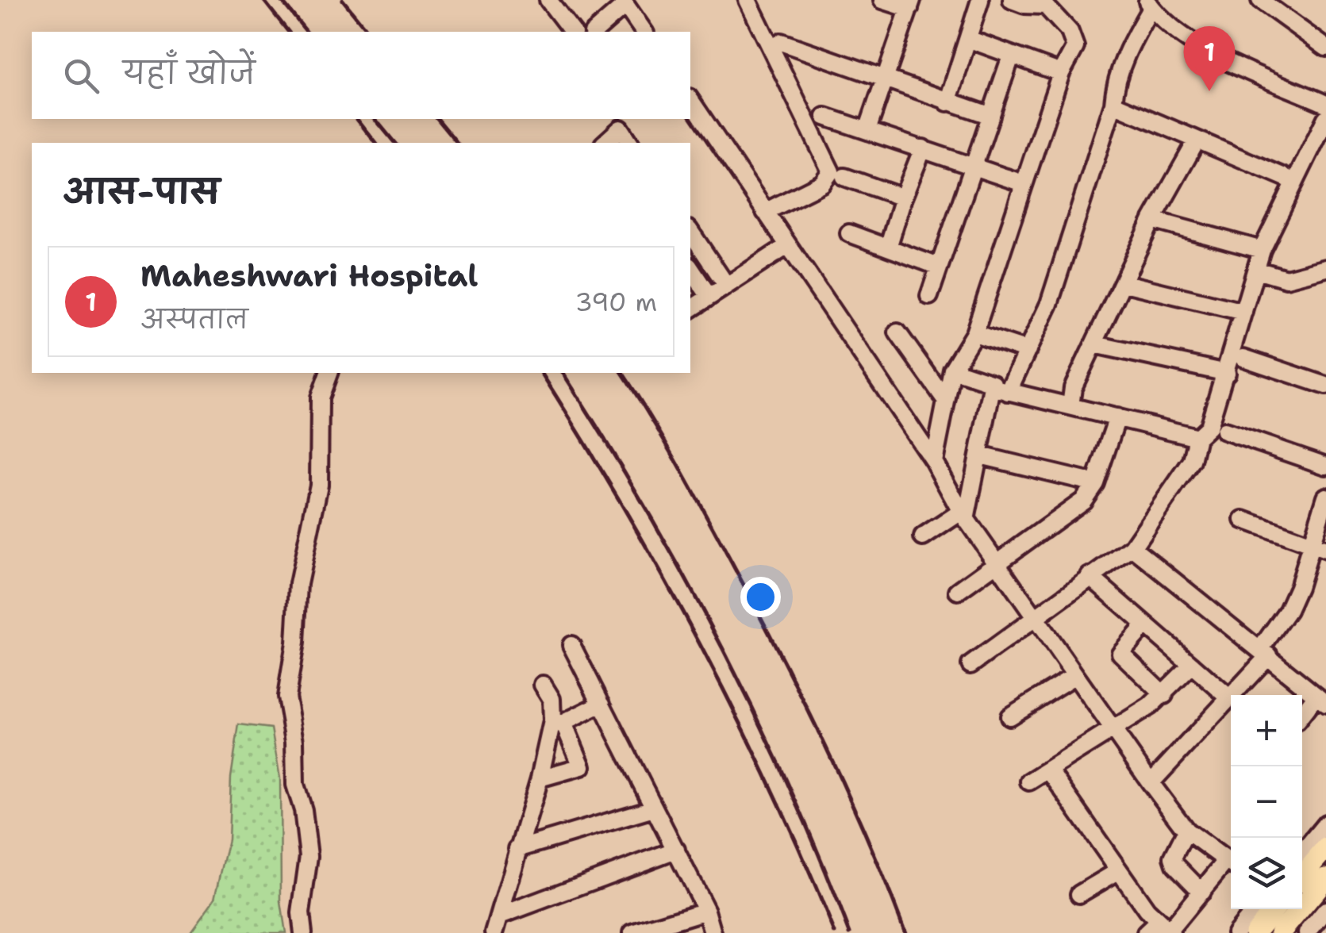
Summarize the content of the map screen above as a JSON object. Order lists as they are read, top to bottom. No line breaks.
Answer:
{"page":{"pins":"1","search":"यहाँ खोजें","heading":"आस-पास","list":[{"mark":"1","name":"Maheshwari Hospital","note":"अस्पताल","value":"390 m"}],"map_buttons":["+","−"]}}
